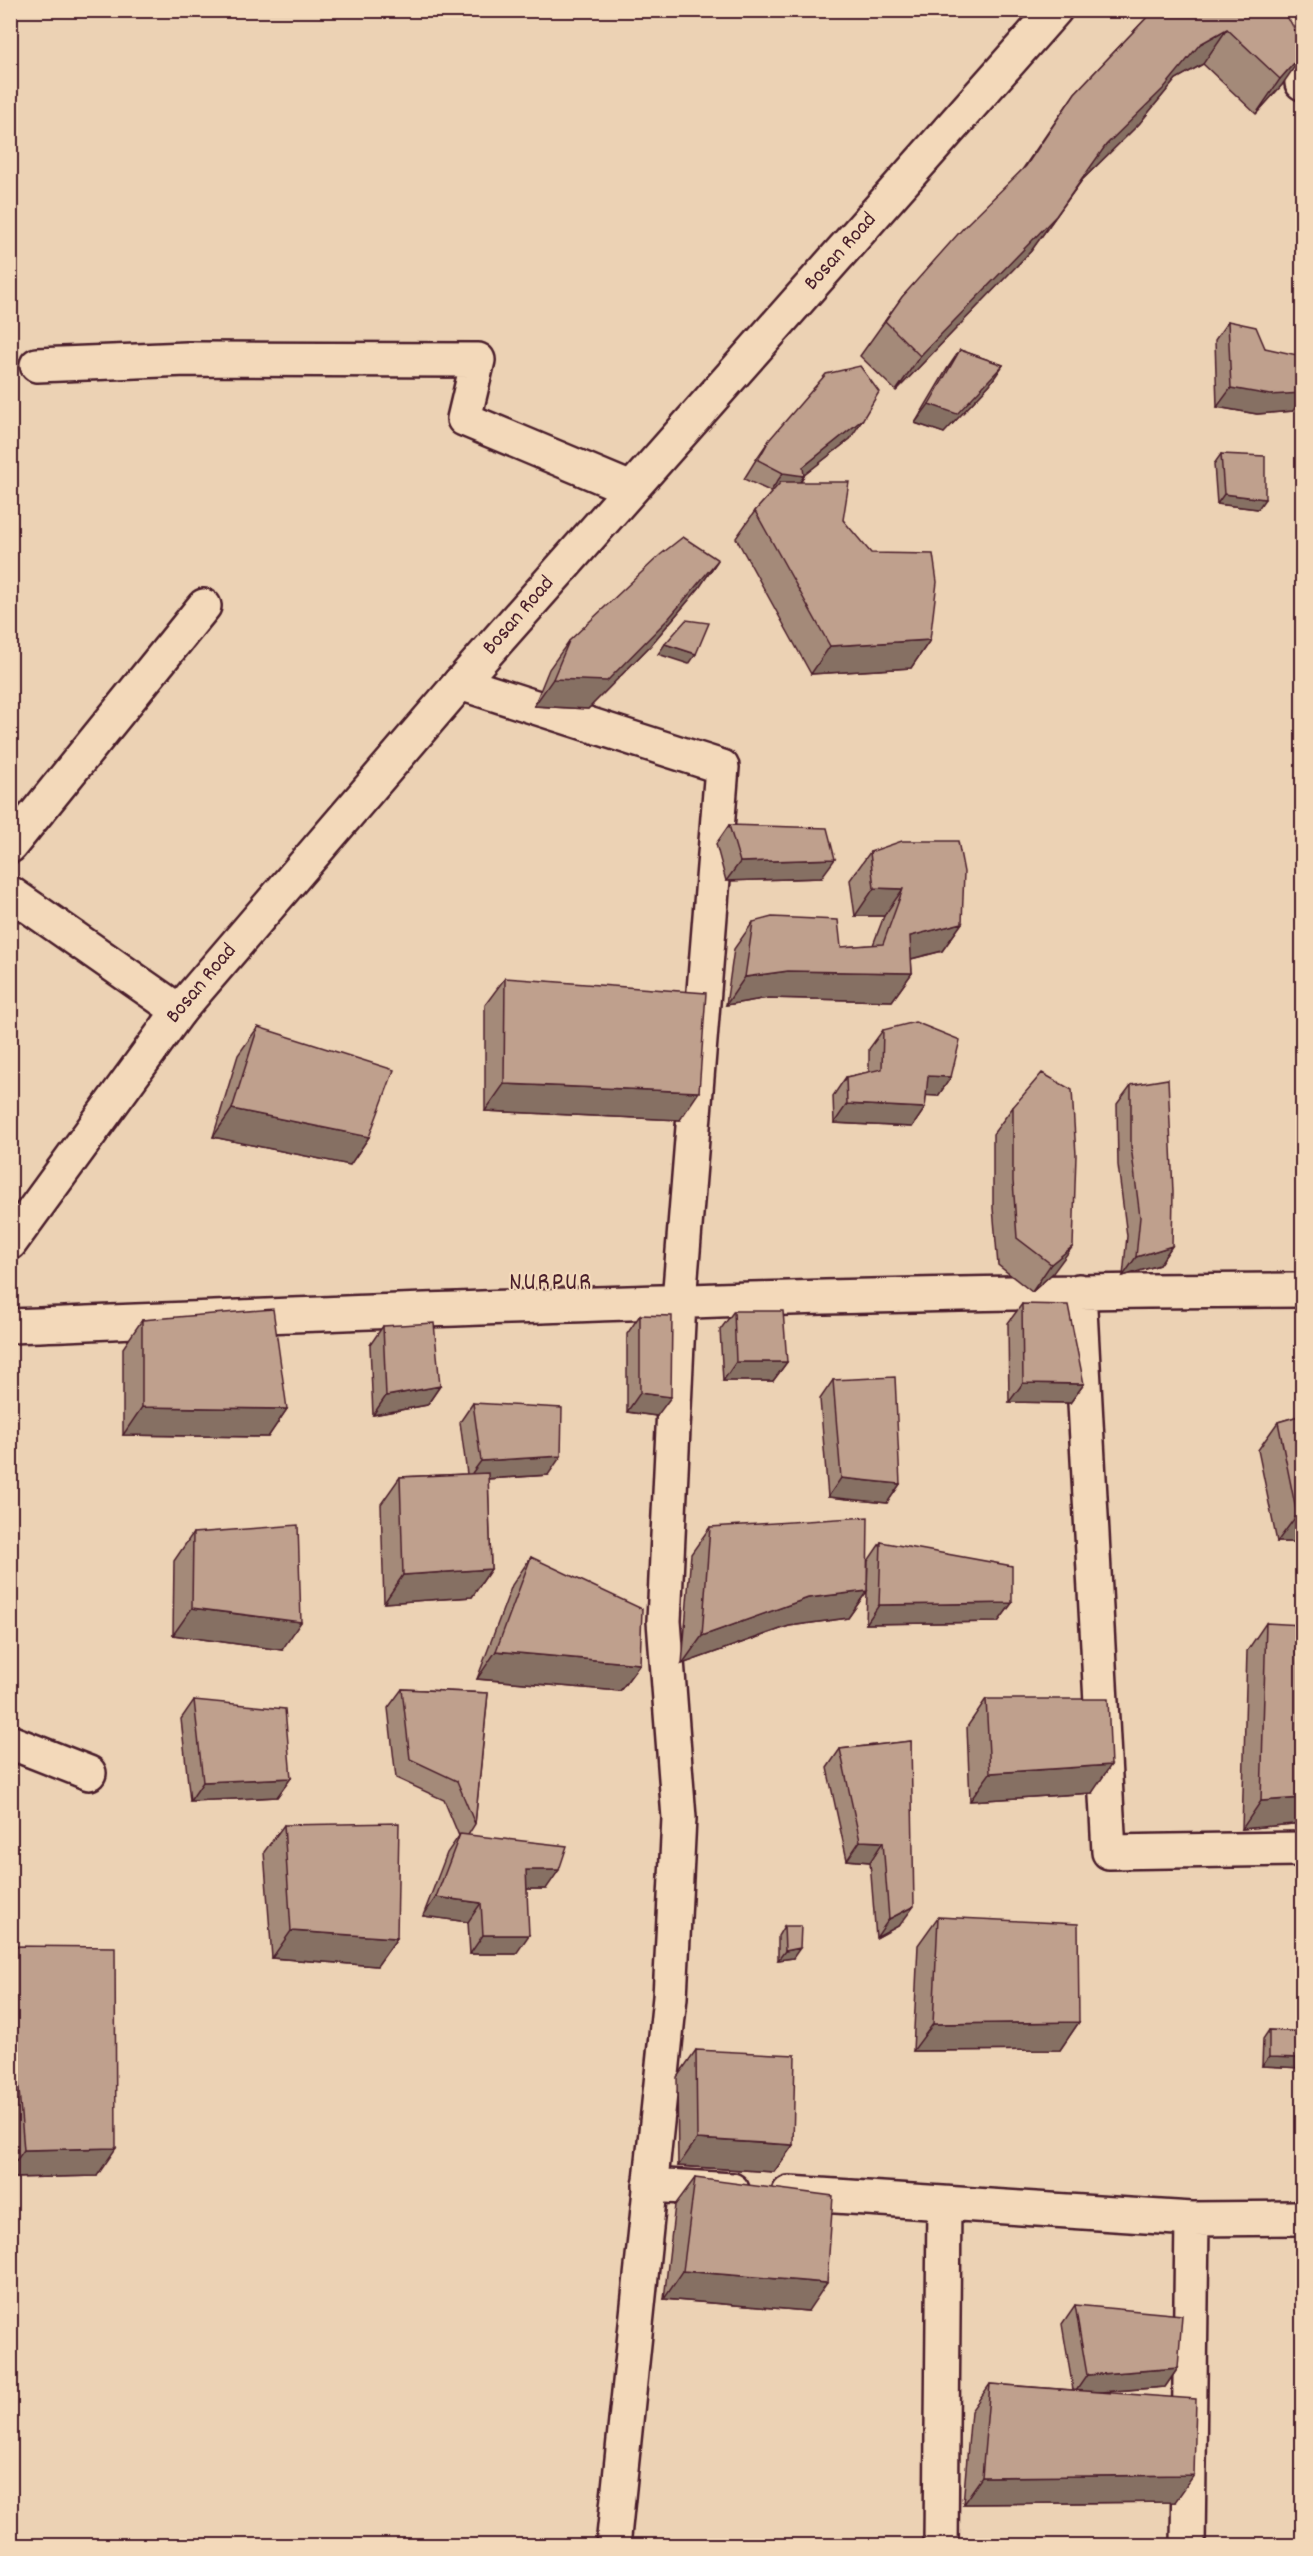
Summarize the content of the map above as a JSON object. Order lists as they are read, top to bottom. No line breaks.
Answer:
{"streets":{"street":["Bosan Road"]},"districts":["NURPUR"]}
